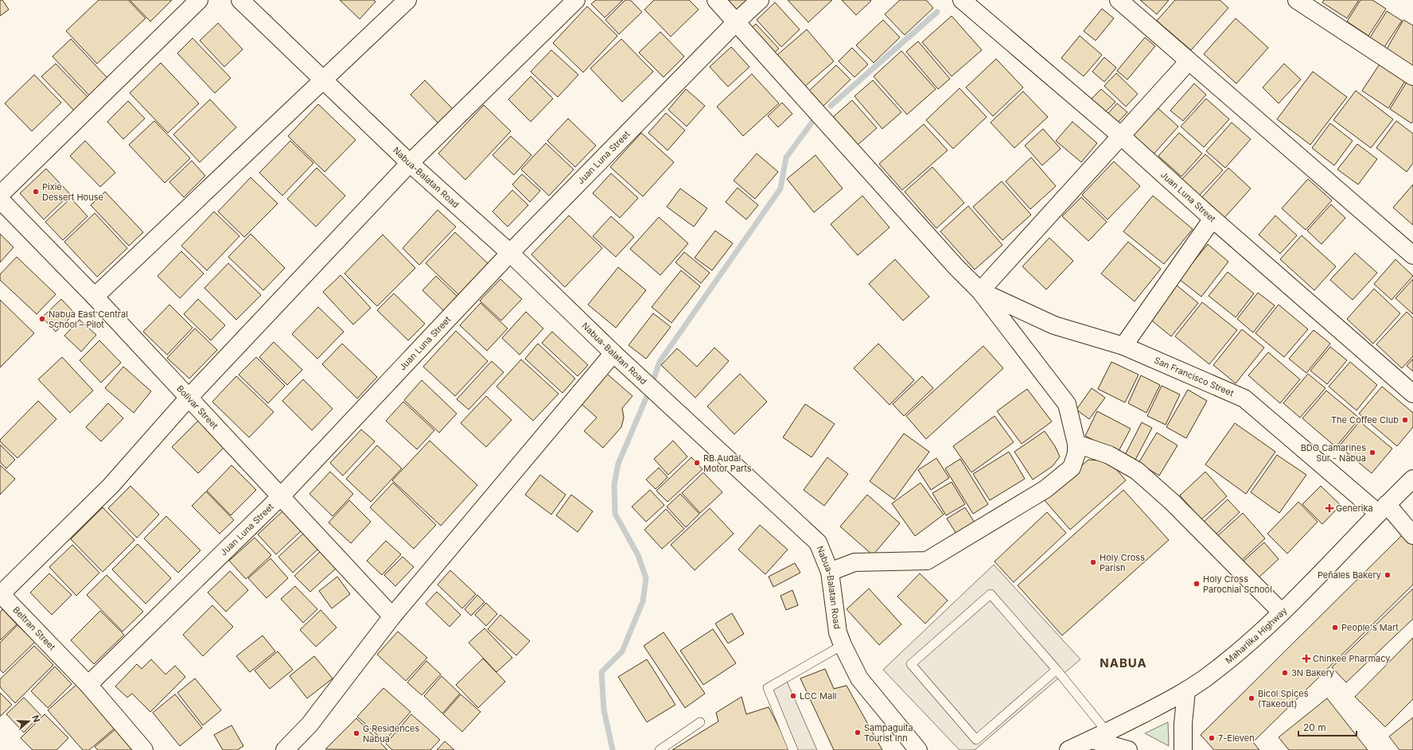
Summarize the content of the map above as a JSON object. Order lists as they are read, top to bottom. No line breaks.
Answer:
{"streets":{"main road":["Juan Luna Street","Nabua-Balatan Road","San Francisco Street","Bolivar Street","Beltran Street","Maharlika Highway"]},"crossings":[["Juan Luna Street","Nabua-Balatan Road"],["Juan Luna Street","Bolivar Street"],["Juan Luna Street","Beltran Street"],["San Francisco Street","Maharlika Highway"],["Bolivar Street","Beltran Street"]],"districts":["NABUA"],"places":{"other":["Pixie Dessert House","Nabua East Central School – Pilot","The Coffee Club","BDO Camarines Sur - Nabua","RB Audal Motor Parts","Holy Cross Parish","Peñales Bakery","Holy Cross Parochial School","People's Mart","3N Bakery","LCC Mall","Bicol Spices (Takeout)","Sampaguita Tourist Inn","G Residences Nabua","7-Eleven"],"health":["Generika","Chinkee Pharmacy"]},"scale_bar":"20 m","north":"right"}
